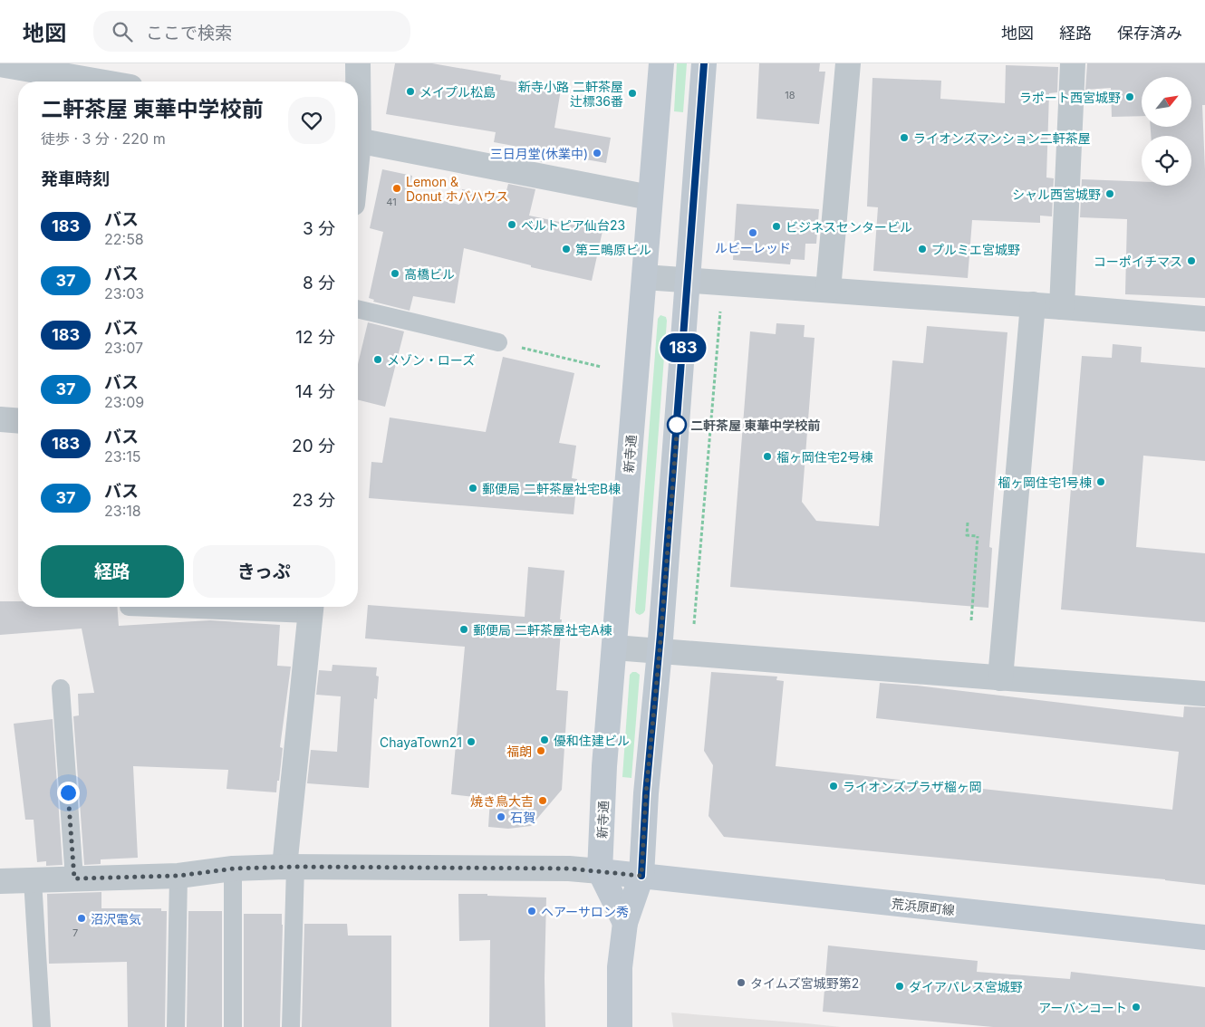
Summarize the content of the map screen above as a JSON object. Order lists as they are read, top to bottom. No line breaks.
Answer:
{"streets":{"street":["新寺通","荒浜原町線"]},"crossings":[["新寺通","荒浜原町線"]],"places":["メイプル松島","新寺小路 二軒茶屋 辻標36番","ラポート西宮城野","ライオンズマンション二軒茶屋","三日月堂(休業中)","Lemon & Donut ホバハウス","シャル西宮城野","ベルトピア仙台23","ビジネスセンタービル","ルビーレッド","第三鴫原ビル","プルミエ宮城野","コーポイチマス","高橋ビル","メゾン・ローズ","二軒茶屋 東華中学校前","榴ヶ岡住宅2号棟","榴ヶ岡住宅1号棟","郵便局 二軒茶屋社宅B棟","郵便局 二軒茶屋社宅A棟","優和住建ビル","ChayaTown21","福朗","ライオンズプラザ榴ヶ岡","焼き鳥大吉","石賀","ヘアーサロン秀","沼沢電気","タイムズ宮城野第2","ダイアパレス宮城野","アーバンコート"],"lines":["bus line 183"],"house_numbers":["18","41","7"],"north":"top right","page":{"header":"地図","search":"ここで検索","nav":["地図","経路","保存済み"],"on_map":"183","heading":[["二軒茶屋 東華中学校前","徒歩 · 3 分 · 220 m"],"発車時刻"],"list":[{"mark":"183","name":"バス","note":"22:58","value":"3 分"},{"mark":"37","name":"バス","note":"23:03","value":"8 分"},{"mark":"183","name":"バス","note":"23:07","value":"12 分"},{"mark":"37","name":"バス","note":"23:09","value":"14 分"},{"mark":"183","name":"バス","note":"23:15","value":"20 分"},{"mark":"37","name":"バス","note":"23:18","value":"23 分"}],"buttons":["経路","きっぷ"]}}
